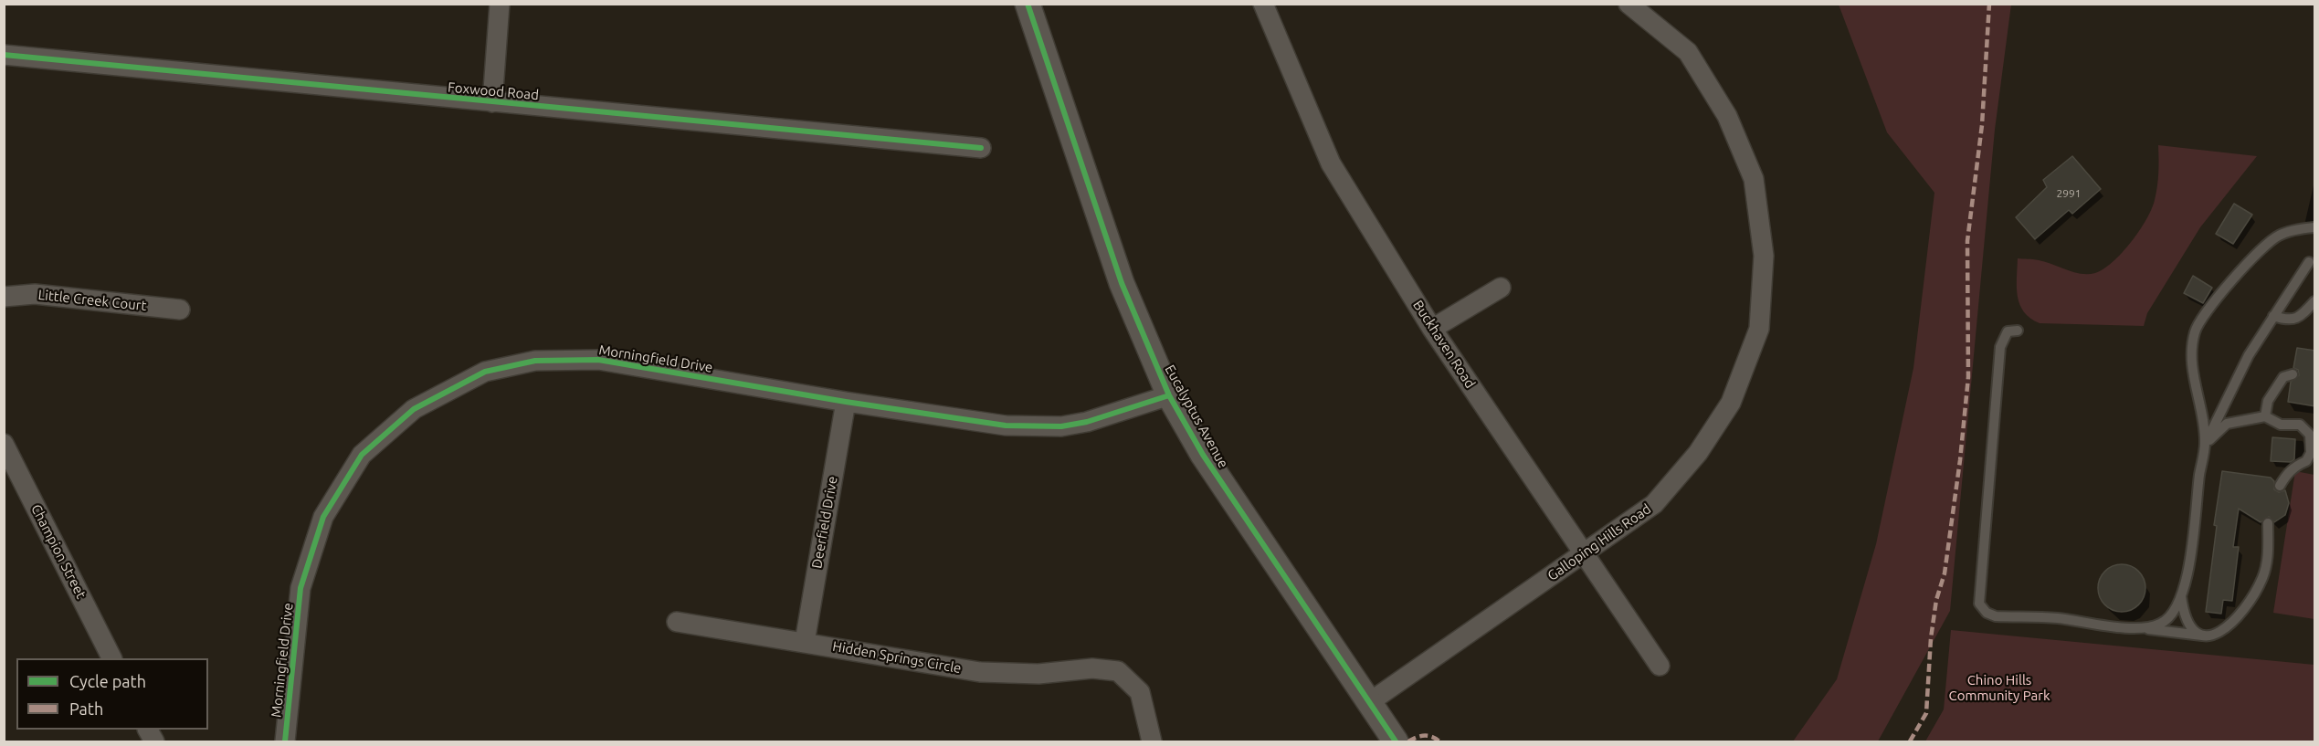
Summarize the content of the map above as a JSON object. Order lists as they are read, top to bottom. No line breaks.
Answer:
{"streets":{"street":["Foxwood Road","Little Creek Court","Buckhaven Road","Morningfield Drive","Eucalyptus Avenue","Deerfield Drive","Galloping Hills Road","Champion Street","Hidden Springs Circle"]},"crossings":[["Buckhaven Road","Galloping Hills Road"],["Morningfield Drive","Eucalyptus Avenue"],["Morningfield Drive","Deerfield Drive"],["Eucalyptus Avenue","Galloping Hills Road"],["Deerfield Drive","Hidden Springs Circle"]],"parks":["Chino Hills Community Park"],"house_numbers":["2991"],"legend":["Cycle path","Path"]}
